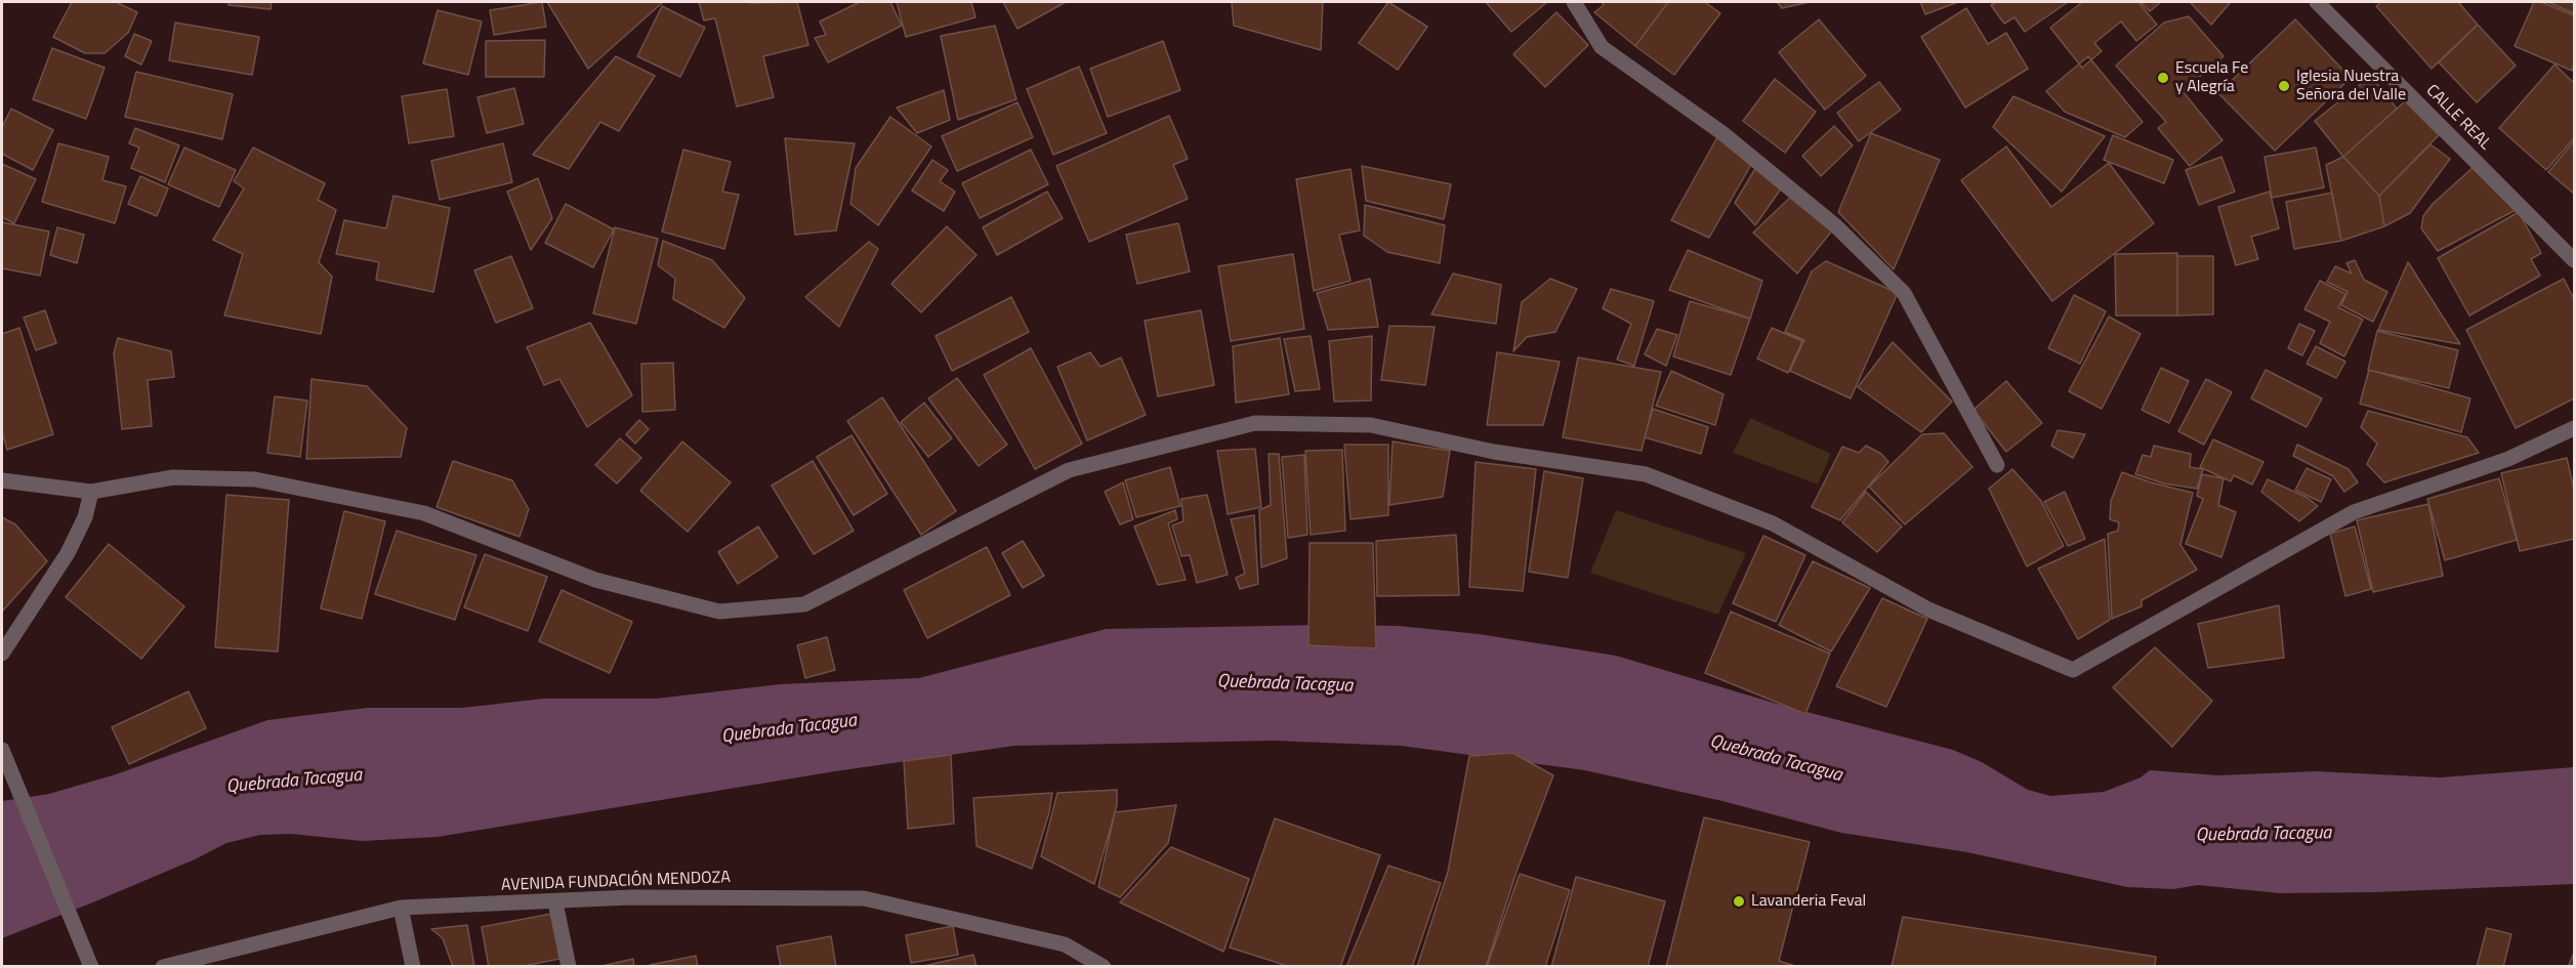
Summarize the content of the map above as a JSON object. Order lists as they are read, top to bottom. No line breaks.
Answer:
{"streets":{"street":["CALLE REAL","AVENIDA FUNDACIÓN MENDOZA"]},"water":["Quebrada Tacagua"],"places":["Escuela Fe y Alegría","Iglesia Nuestra Señora del Valle","Lavanderia Feval"]}
